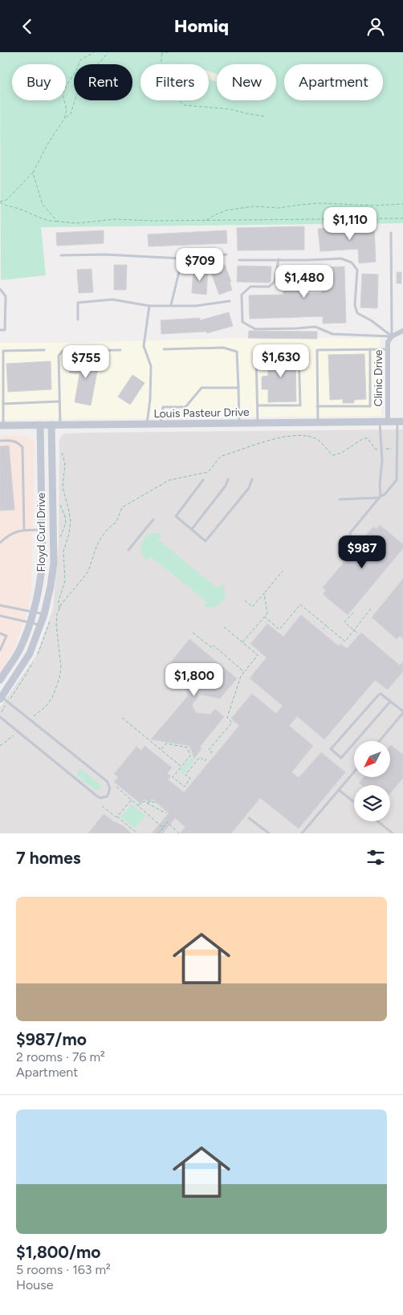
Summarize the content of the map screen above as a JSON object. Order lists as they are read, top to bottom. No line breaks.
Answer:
{"streets":{"street":["Clinic Drive","Louis Pasteur Drive","Floyd Curl Drive"]},"crossings":[["Clinic Drive","Louis Pasteur Drive"],["Louis Pasteur Drive","Floyd Curl Drive"]],"north":"bottom left","page":{"header":"Homiq","chip":["Buy","Rent","Filters","New","Apartment"],"price":["$1,110","$709","$1,480","$1,630","$755","$987","$1,800"],"heading":"7 homes","list":[{"name":"$987/mo","note":"2 rooms · 76 m² · Apartment"},{"name":"$1,800/mo","note":"5 rooms · 163 m² · House"}]}}
